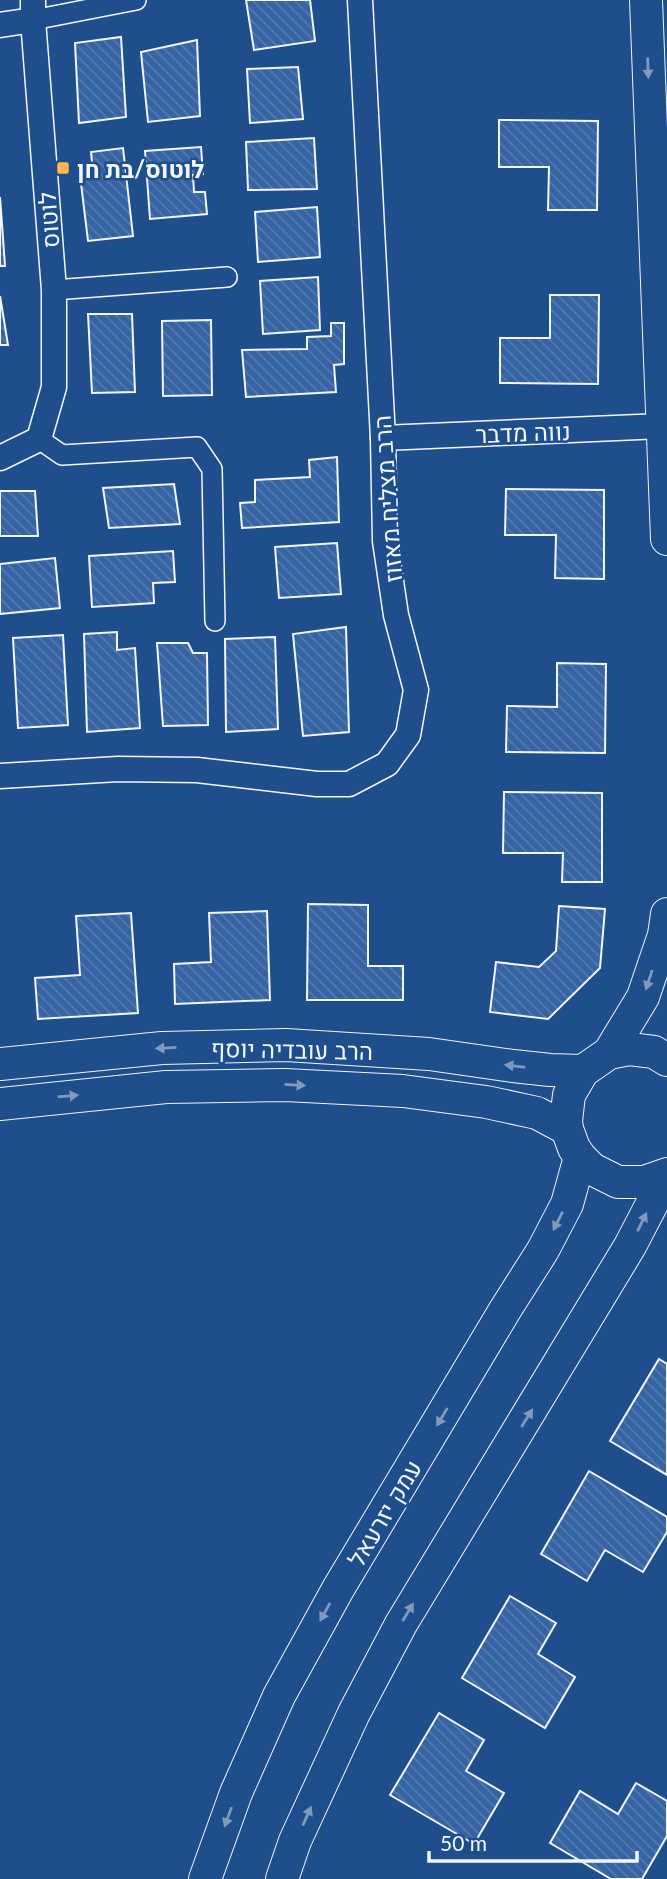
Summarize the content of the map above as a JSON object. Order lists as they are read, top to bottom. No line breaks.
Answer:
{"streets":{"street":["לוטוס","נווה מדבר","הרב מצליח מאזוז","הרב עובדיה יוסף","עמק יזרעאל"]},"crossings":[["נווה מדבר","הרב מצליח מאזוז"],["הרב עובדיה יוסף","עמק יזרעאל"]],"places":{"transit":["לוטוס/בת חן"]},"scale_bar":"50 m"}
